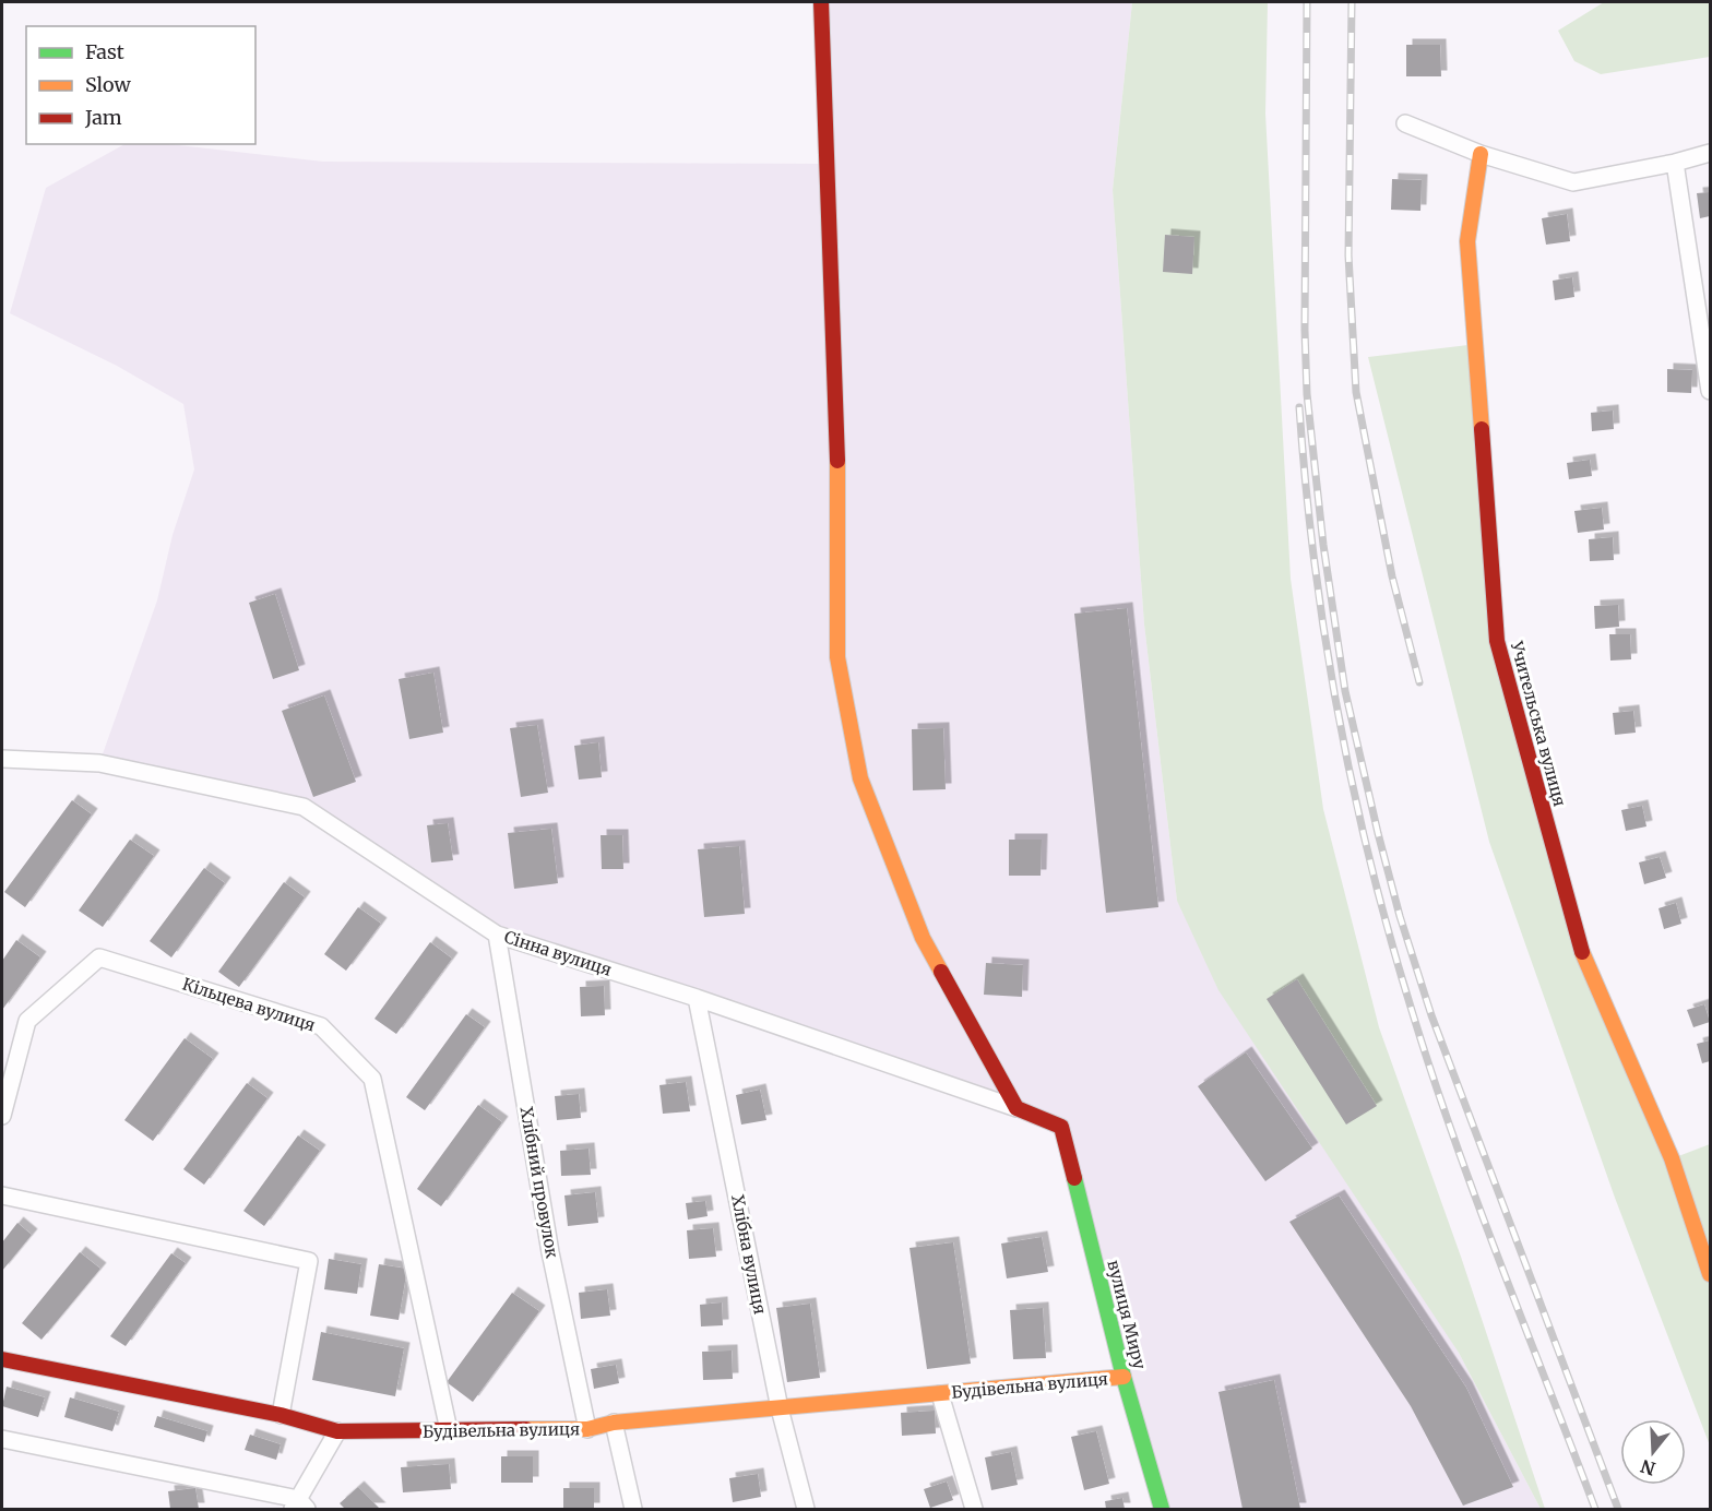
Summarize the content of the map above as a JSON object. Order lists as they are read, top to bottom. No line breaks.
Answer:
{"streets":{"street":["Учительська вулиця","Сінна вулиця","Кільцева вулиця","Хлібний провулок","Хлібна вулиця","вулиця Миру","Будівельна вулиця"]},"crossings":[["Сінна вулиця","Хлібний провулок"],["Сінна вулиця","Хлібна вулиця"],["Сінна вулиця","вулиця Миру"],["Кільцева вулиця","Будівельна вулиця"],["Хлібний провулок","Будівельна вулиця"],["Хлібна вулиця","Будівельна вулиця"],["вулиця Миру","Будівельна вулиця"]],"legend":["Fast","Slow","Jam"],"north":"bottom"}
